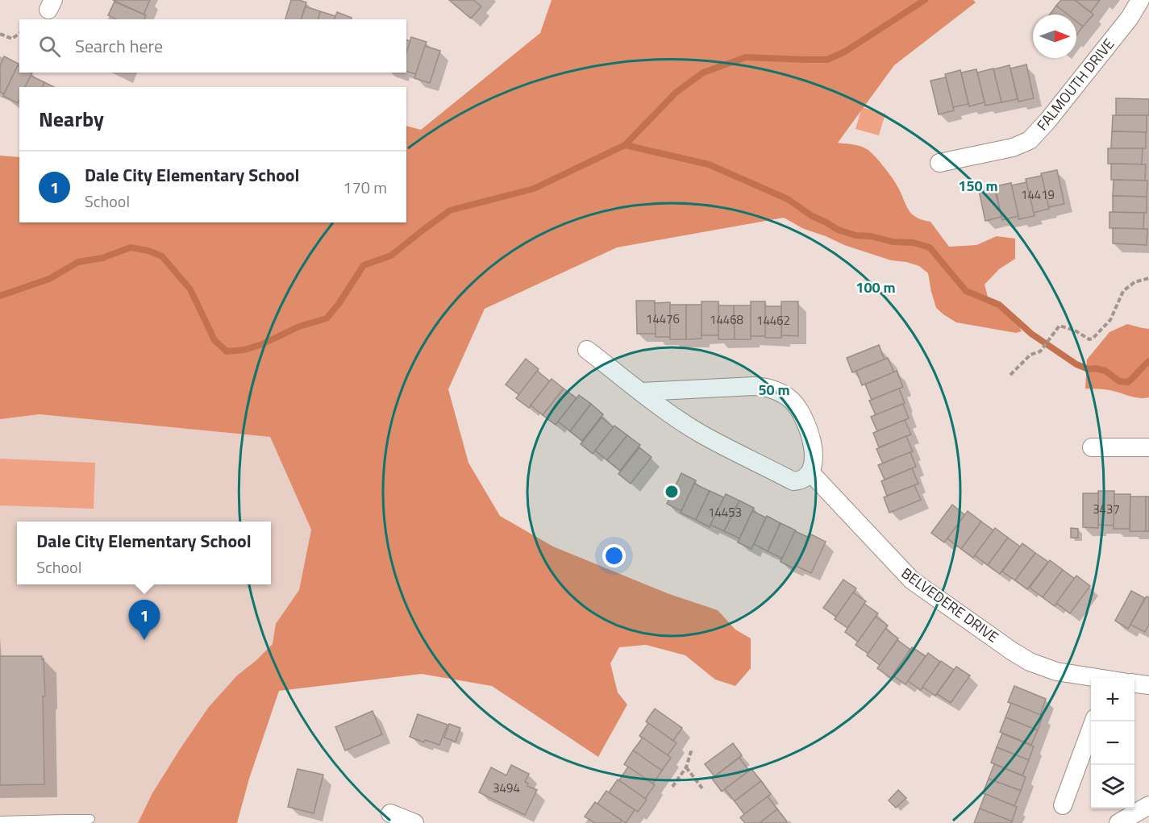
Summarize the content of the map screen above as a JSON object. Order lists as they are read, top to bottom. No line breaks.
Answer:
{"streets":{"street":["FALMOUTH DRIVE","BELVEDERE DRIVE"]},"house_numbers":["14419","14476","14468","14462","3437","14453","3494"],"north":"right","page":{"search":"Search here","heading":"Nearby","list":[{"mark":"1","name":"Dale City Elementary School","note":"School","value":"170 m"}],"popup":["Dale City Elementary School","School"],"pins":"1","map_buttons":["+","−"]},"rings":["150 m","100 m","50 m"]}
